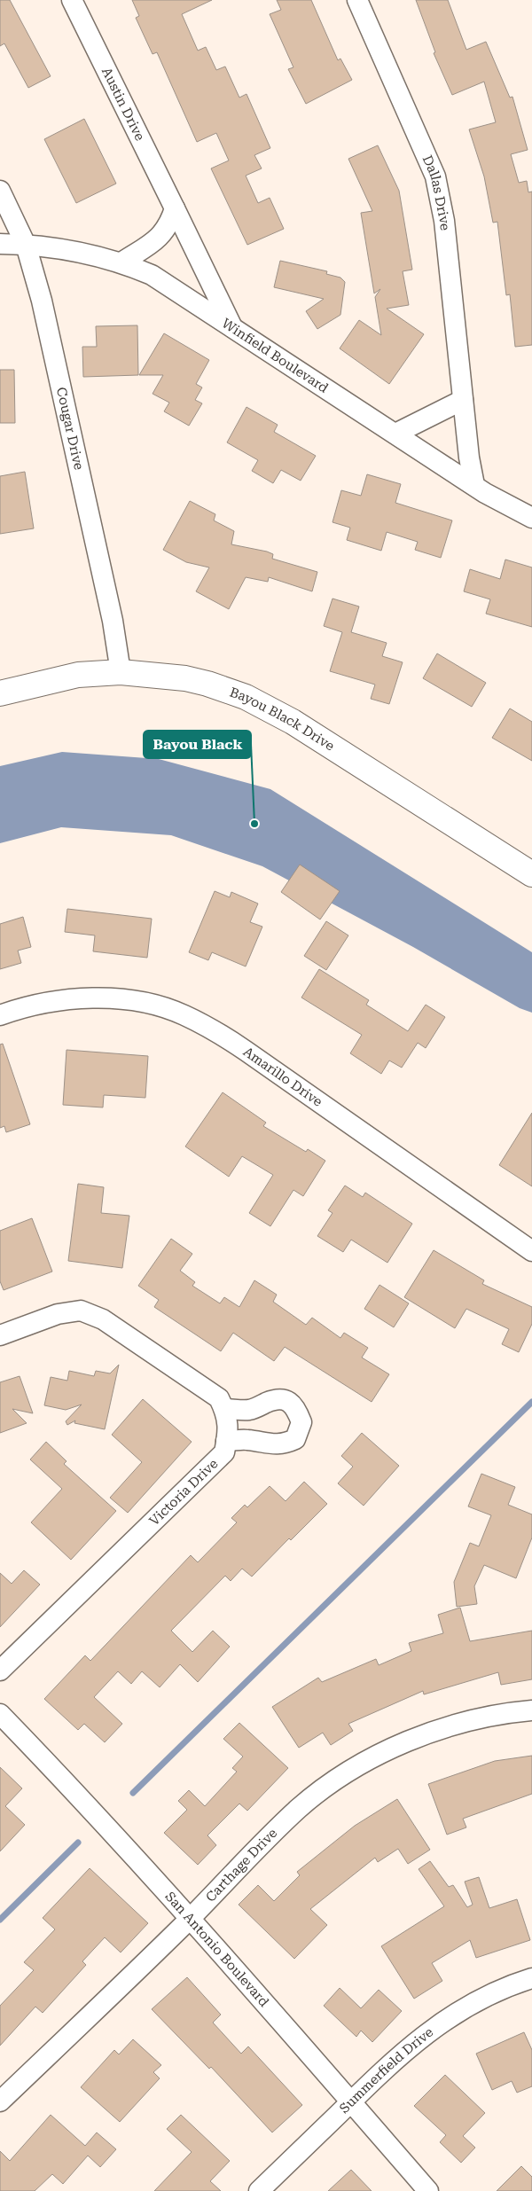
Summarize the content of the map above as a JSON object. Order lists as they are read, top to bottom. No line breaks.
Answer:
{"streets":{"main road":["Bayou Black Drive"],"street":["Austin Drive","Dallas Drive","Winfield Boulevard","Cougar Drive","Amarillo Drive","Victoria Drive","Carthage Drive","San Antonio Boulevard","Summerfield Drive"]},"crossings":[["Austin Drive","Winfield Boulevard"],["Dallas Drive","Winfield Boulevard"],["Winfield Boulevard","Cougar Drive"],["Cougar Drive","Bayou Black Drive"],["Carthage Drive","San Antonio Boulevard"],["San Antonio Boulevard","Summerfield Drive"]],"places":["Bayou Black"]}
